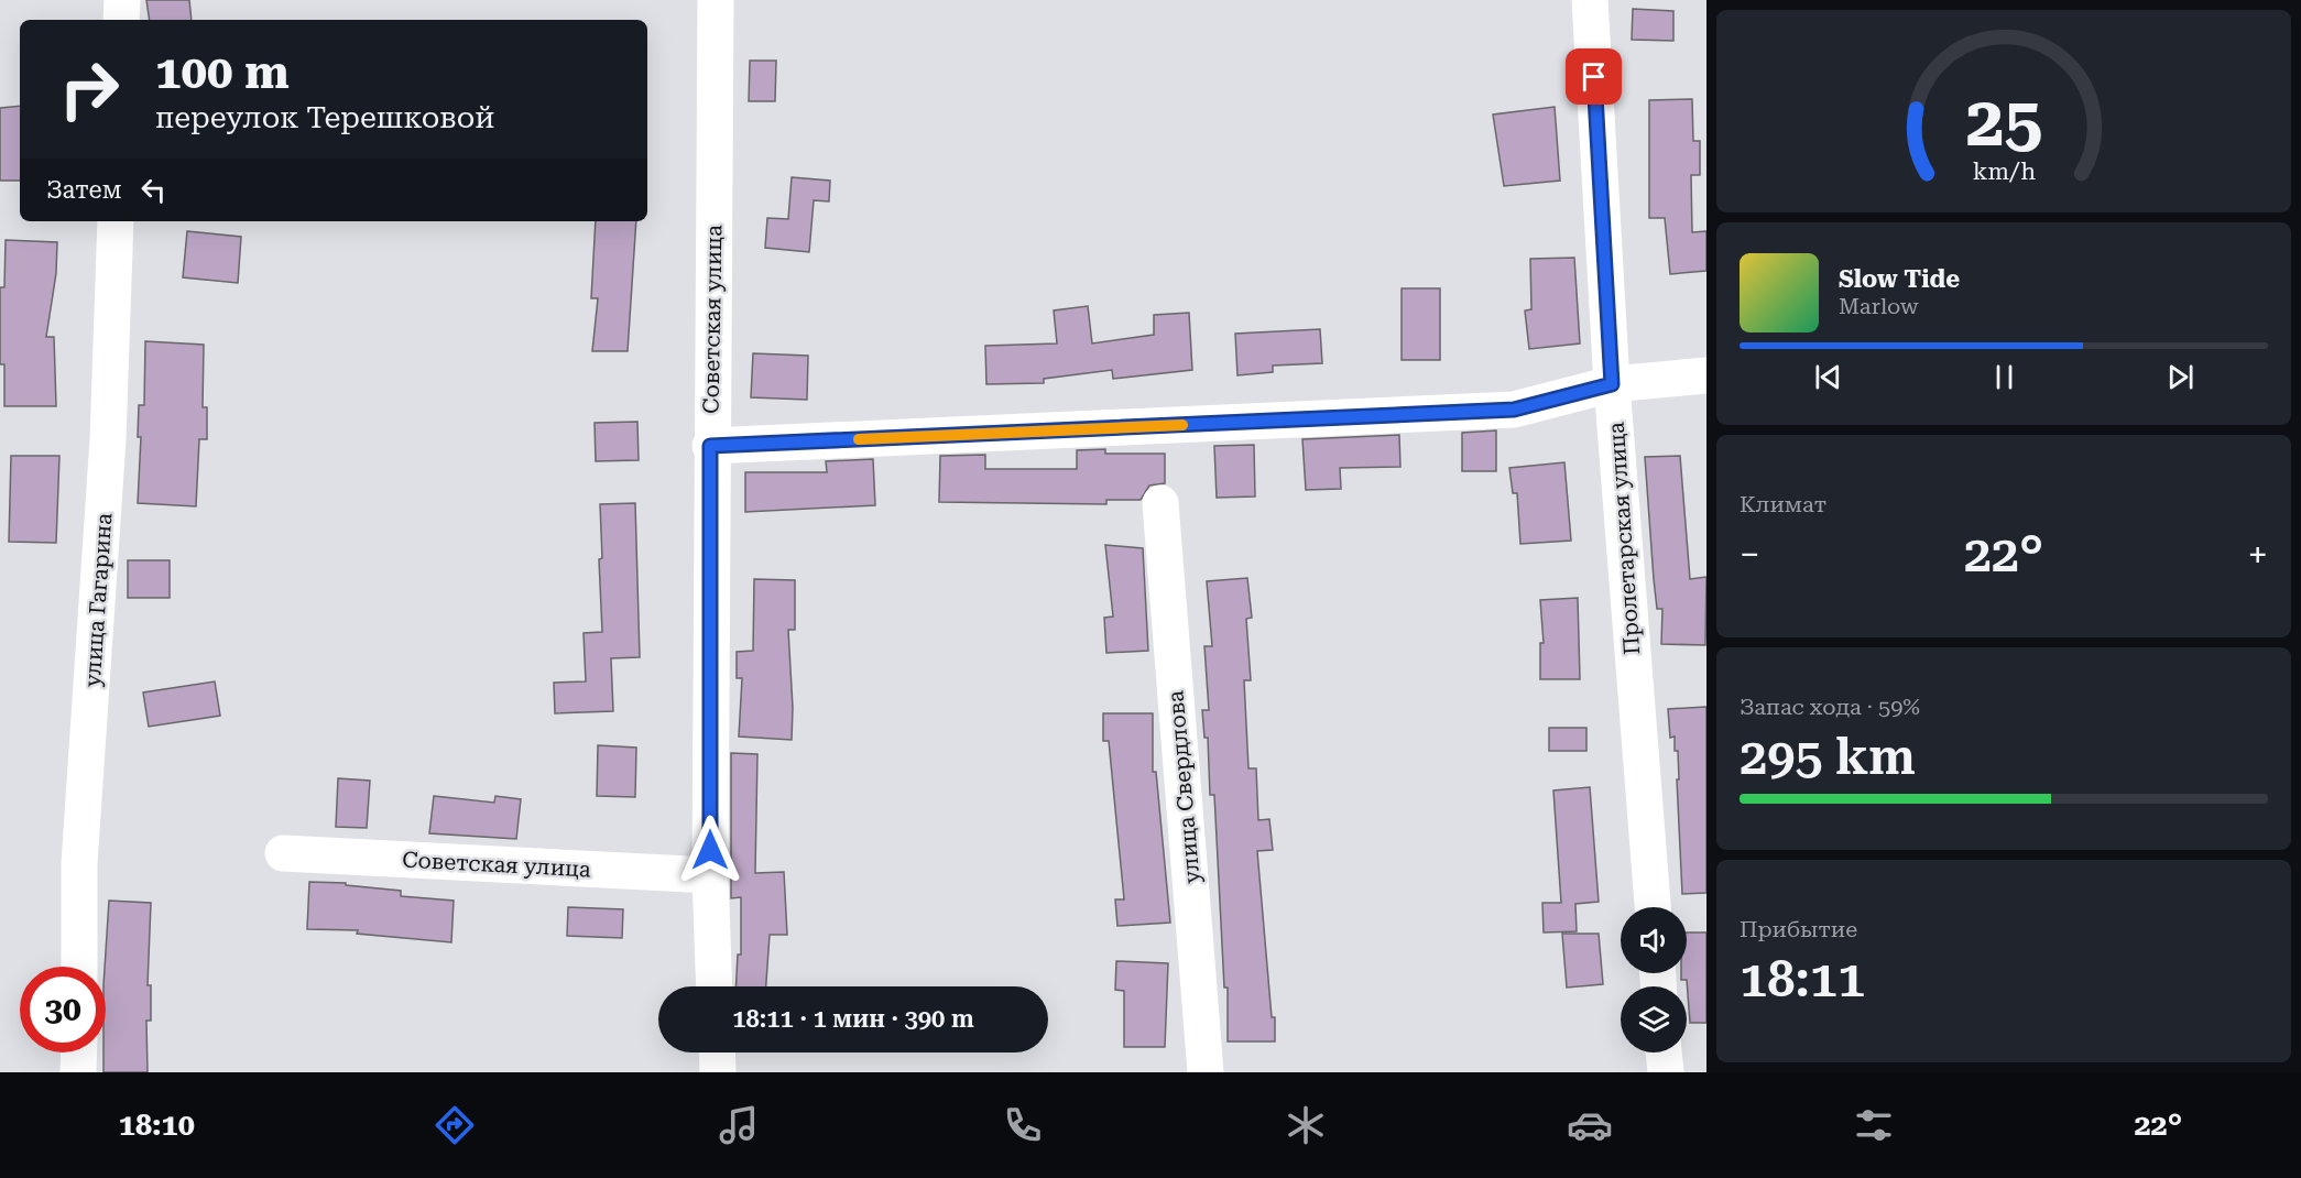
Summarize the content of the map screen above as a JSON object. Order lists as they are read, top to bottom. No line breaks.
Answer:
{"streets":{"street":["Советская улица","Пролетарская улица","улица Гагарина","улица Свердлова"]},"page":{"turn":["100 m","переулок Терешковой"],"then":"Затем","song":["Slow Tide","Marlow"],"tile":["Климат",["Запас хода · 59%","295 km"],["Прибытие","18:11"]],"heat":["−","22°","+"],"limit":"30","trip":"18:11 · 1 мин · 390 m","tabs":["18:10","22°"],"gauge":["25","km/h"]}}
